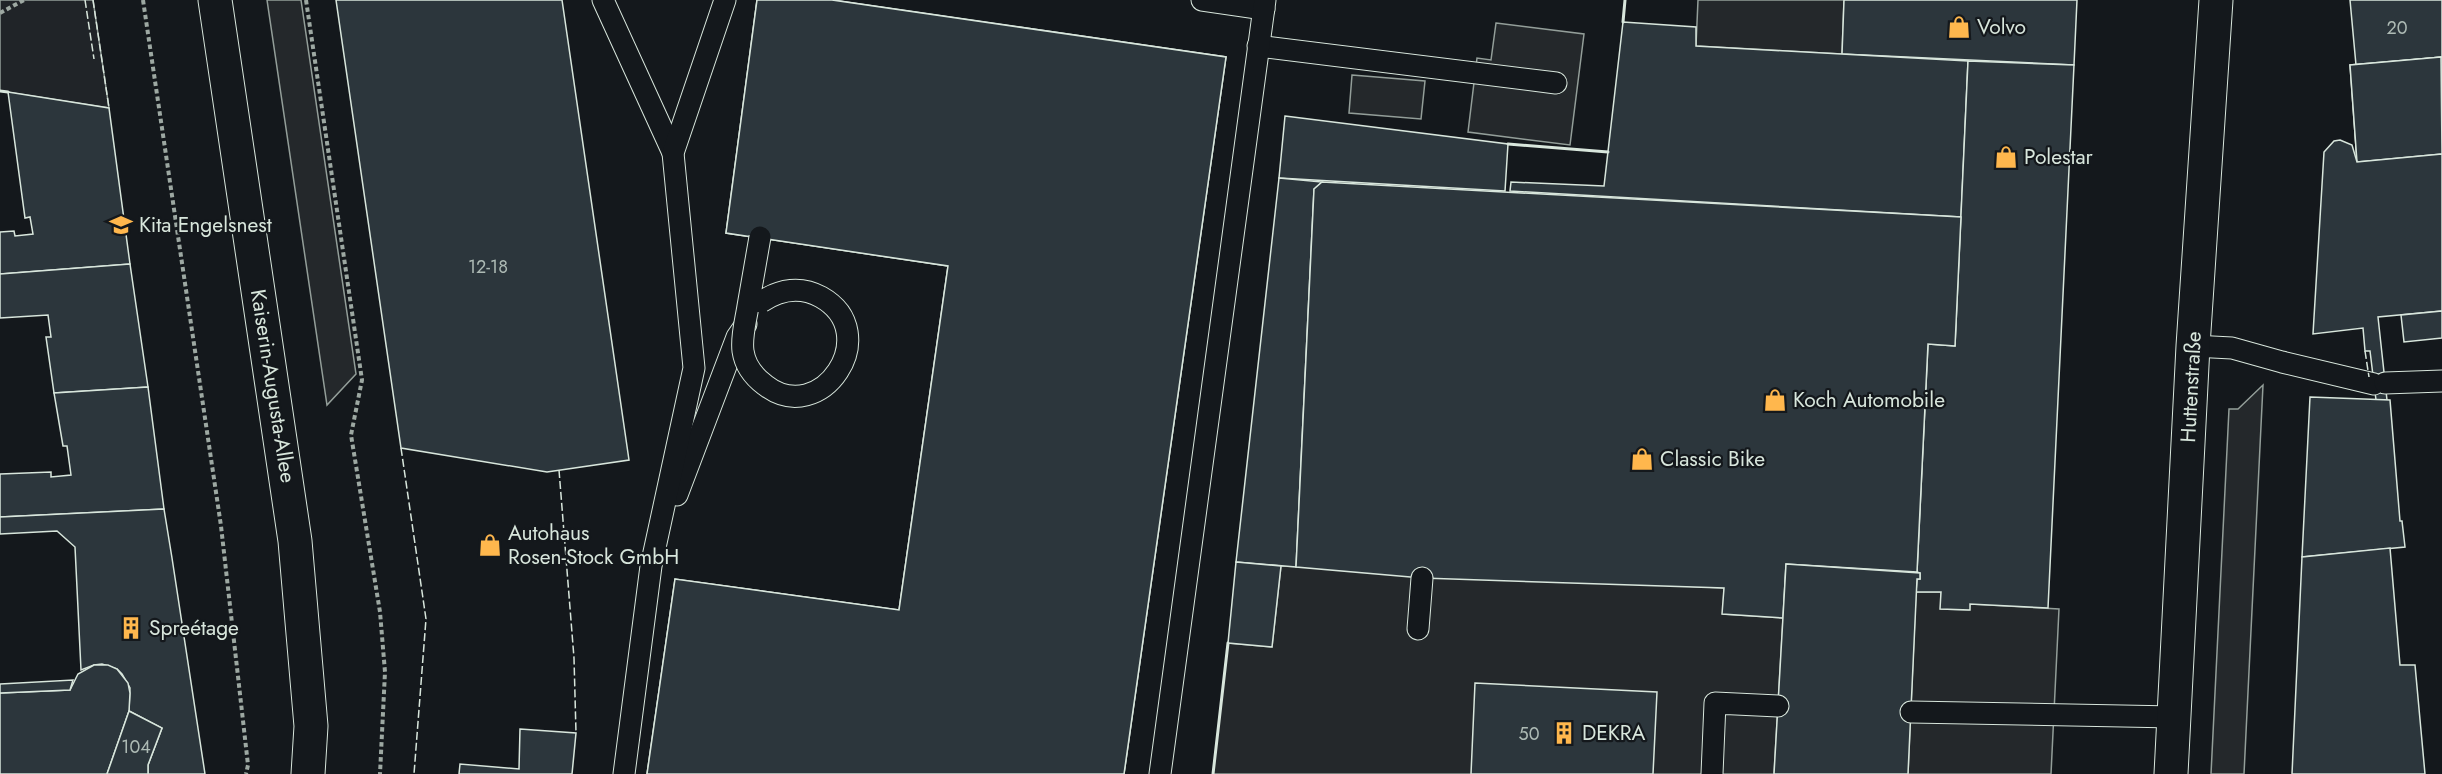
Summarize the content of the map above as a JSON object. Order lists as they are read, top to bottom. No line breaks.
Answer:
{"streets":{"street":["Kaiserin-Augusta-Allee","Huttenstraße"]},"places":{"shop":["Volvo","Polestar","Koch Automobile","Classic Bike","Autohaus Rosen-Stock GmbH"],"school or university":["Kita Engelsnest"],"building":["Spreétage","DEKRA"]},"house_numbers":["20","12-18","50","104"]}
